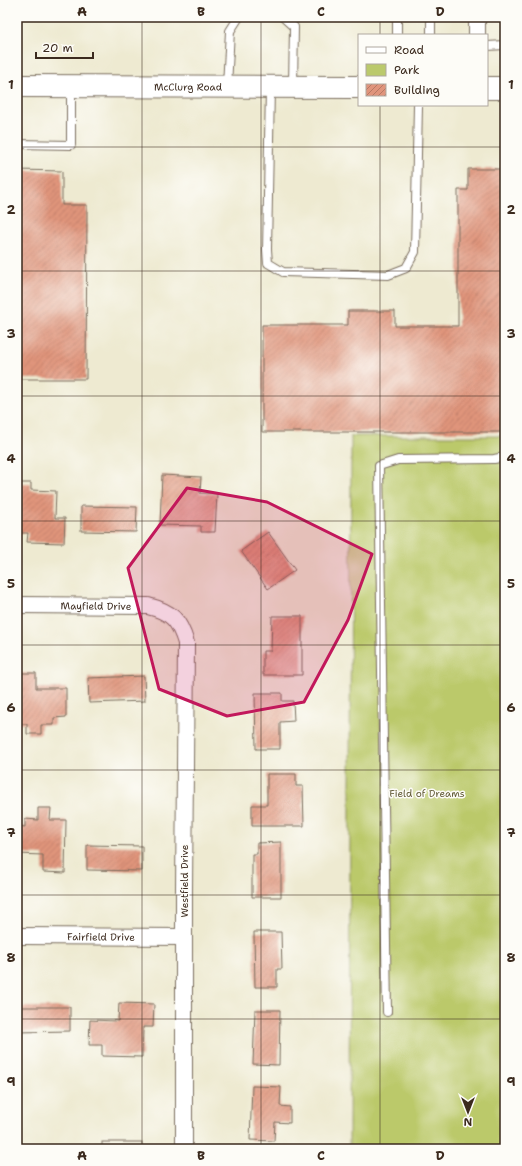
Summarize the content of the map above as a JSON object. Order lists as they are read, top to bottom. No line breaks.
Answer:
{"streets":{"street":["McClurg Road","Mayfield Drive","Westfield Drive","Fairfield Drive"]},"crossings":[["Mayfield Drive","Westfield Drive"],["Westfield Drive","Fairfield Drive"]],"parks":["Field of Dreams"],"legend":["Road","Park","Building"],"scale_bar":"20 m","north":"bottom","grid":{"columns":["A","B","C","D"],"rows":["1","2","3","4","5","6","7","8","9"]}}
